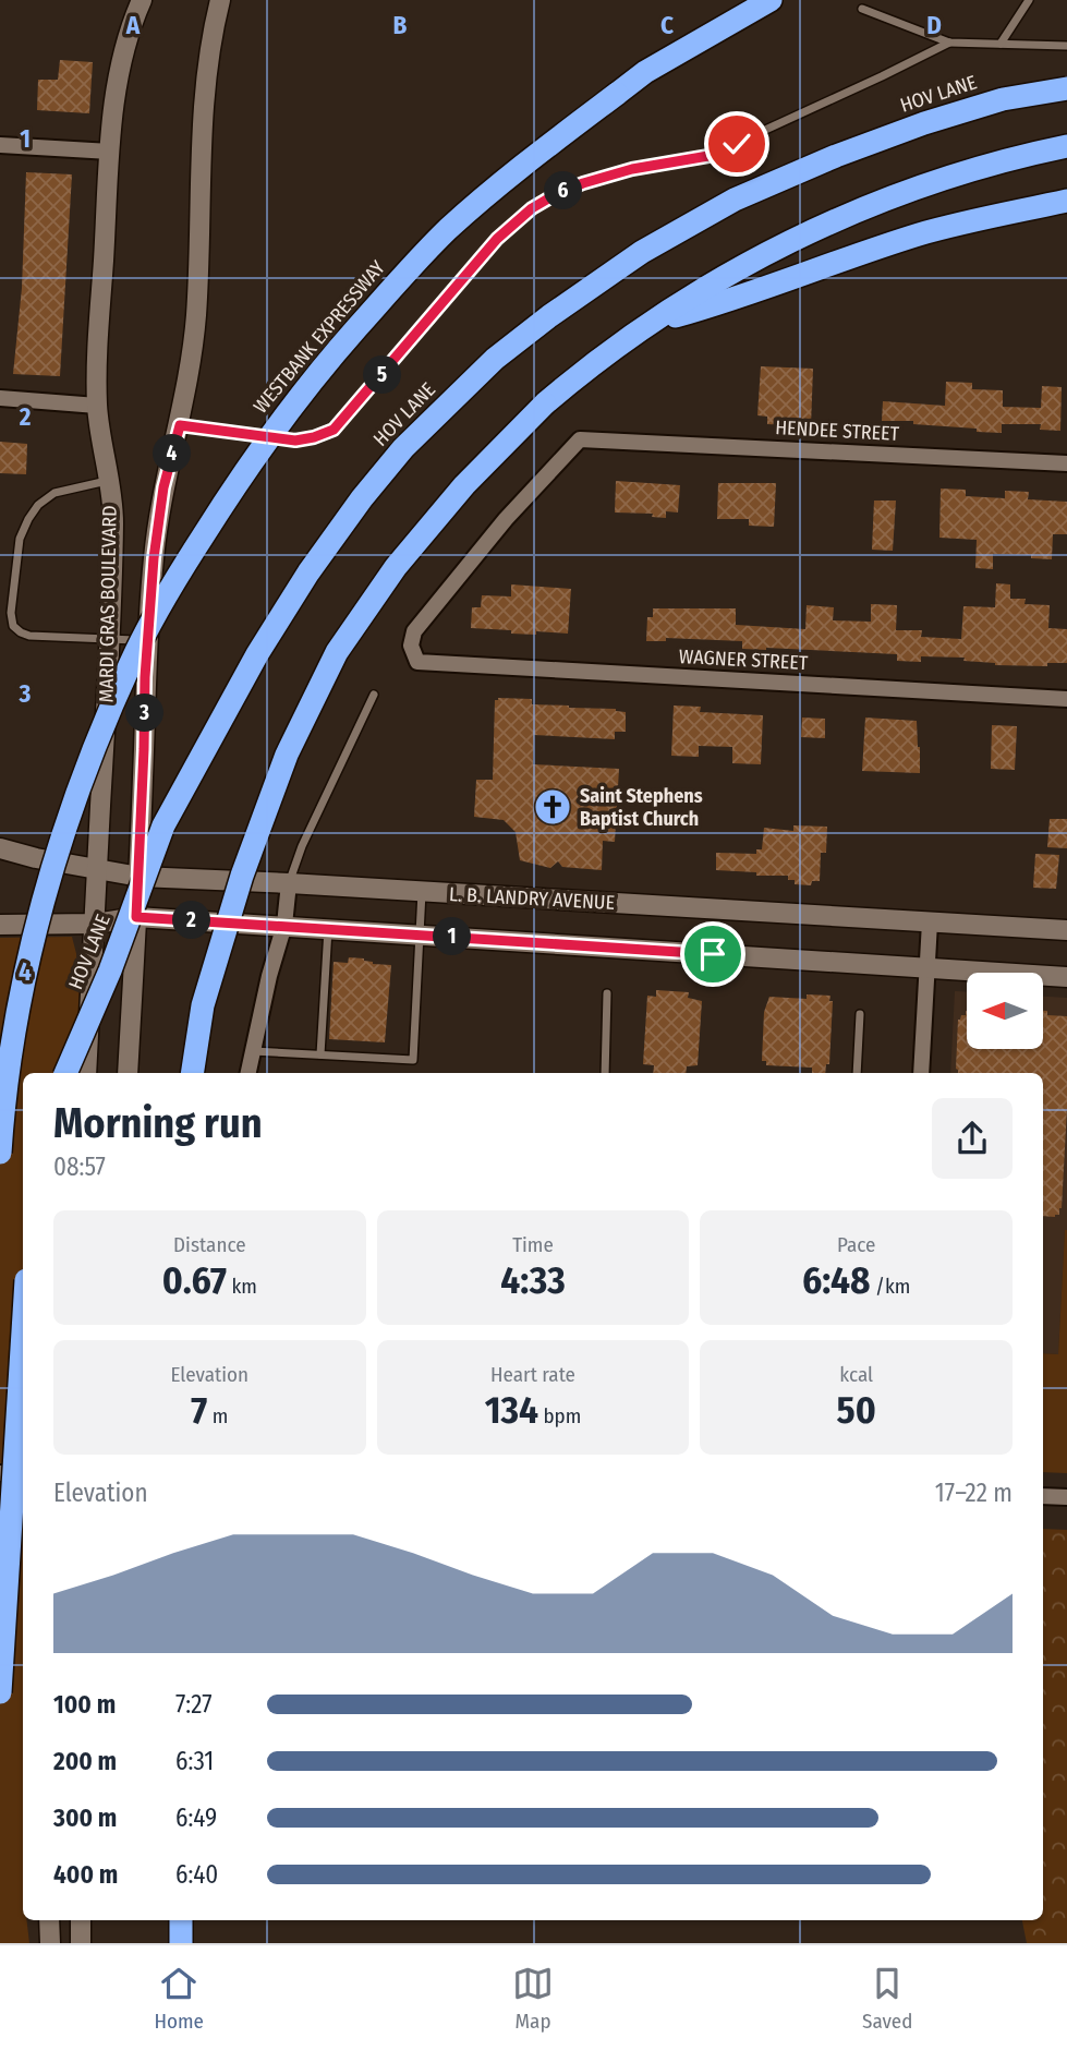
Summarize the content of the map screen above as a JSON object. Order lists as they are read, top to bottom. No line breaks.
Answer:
{"streets":{"highway":["HOV LANE","WESTBANK EXPRESSWAY"],"street":["HENDEE STREET","MARDI GRAS BOULEVARD","WAGNER STREET","L. B. LANDRY AVENUE"]},"crossings":[["HENDEE STREET","WAGNER STREET"],["MARDI GRAS BOULEVARD","L. B. LANDRY AVENUE"]],"places":{"church":["Saint Stephens Baptist Church"]},"north":"left","page":{"pins":["6","5","4","3","2","1"],"heading":["Morning run","08:57"],"stats":[["Distance","0.67 km"],["Time","4:33"],["Pace","6:48 /km"],["Elevation","7 m"],["Heart rate","134 bpm"],["kcal","50"]],"chart":["Elevation","17–22 m"],"list":[{"name":"100 m","note":"7:27"},{"name":"200 m","note":"6:31"},{"name":"300 m","note":"6:49"},{"name":"400 m","note":"6:40"}],"tabs":["Home","Map","Saved"]},"grid":{"columns":["A","B","C","D"],"rows":["1","2","3","4"]}}
